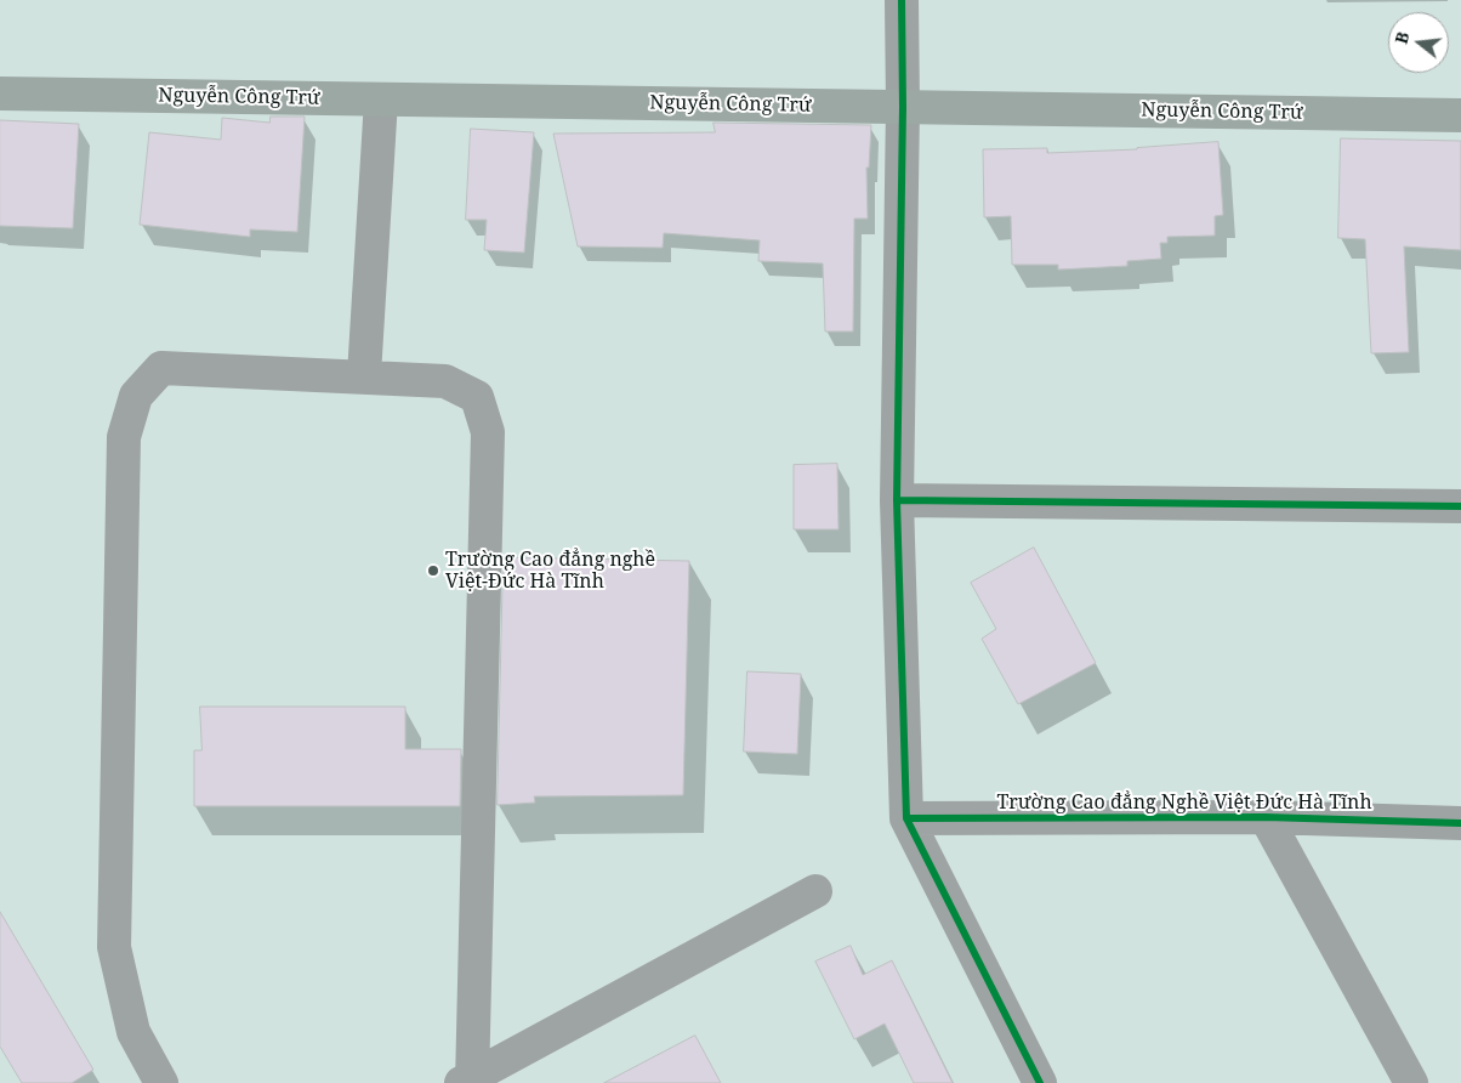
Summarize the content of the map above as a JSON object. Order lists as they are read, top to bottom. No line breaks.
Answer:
{"streets":{"main road":["Nguyễn Công Trứ"],"street":["Trường Cao đẳng Nghề Việt Đức Hà Tĩnh"]},"places":["Trường Cao đẳng nghề Việt-Đức Hà Tĩnh"],"north":"left"}
